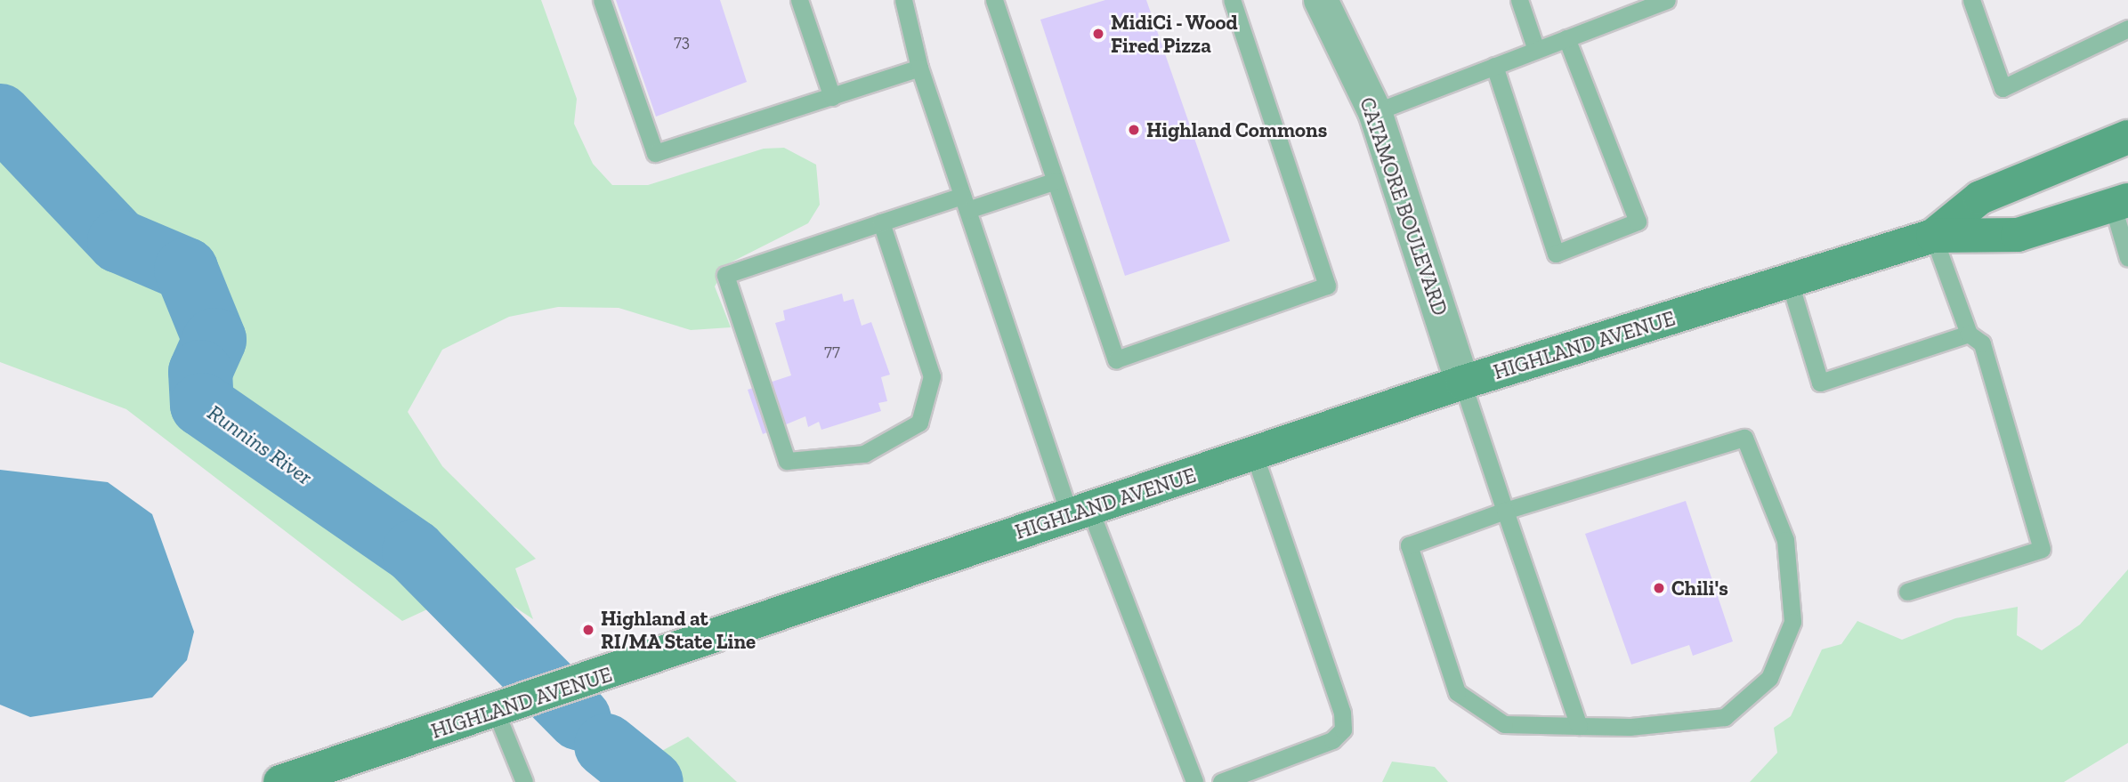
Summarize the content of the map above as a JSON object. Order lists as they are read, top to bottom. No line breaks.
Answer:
{"streets":{"main road":["HIGHLAND AVENUE"],"street":["CATAMORE BOULEVARD"]},"crossings":[["CATAMORE BOULEVARD","HIGHLAND AVENUE"]],"water":["Runnins River"],"places":["MidiCi - Wood Fired Pizza","Highland Commons","Chili's","Highland at RI/MA State Line"],"house_numbers":["73","77"]}
